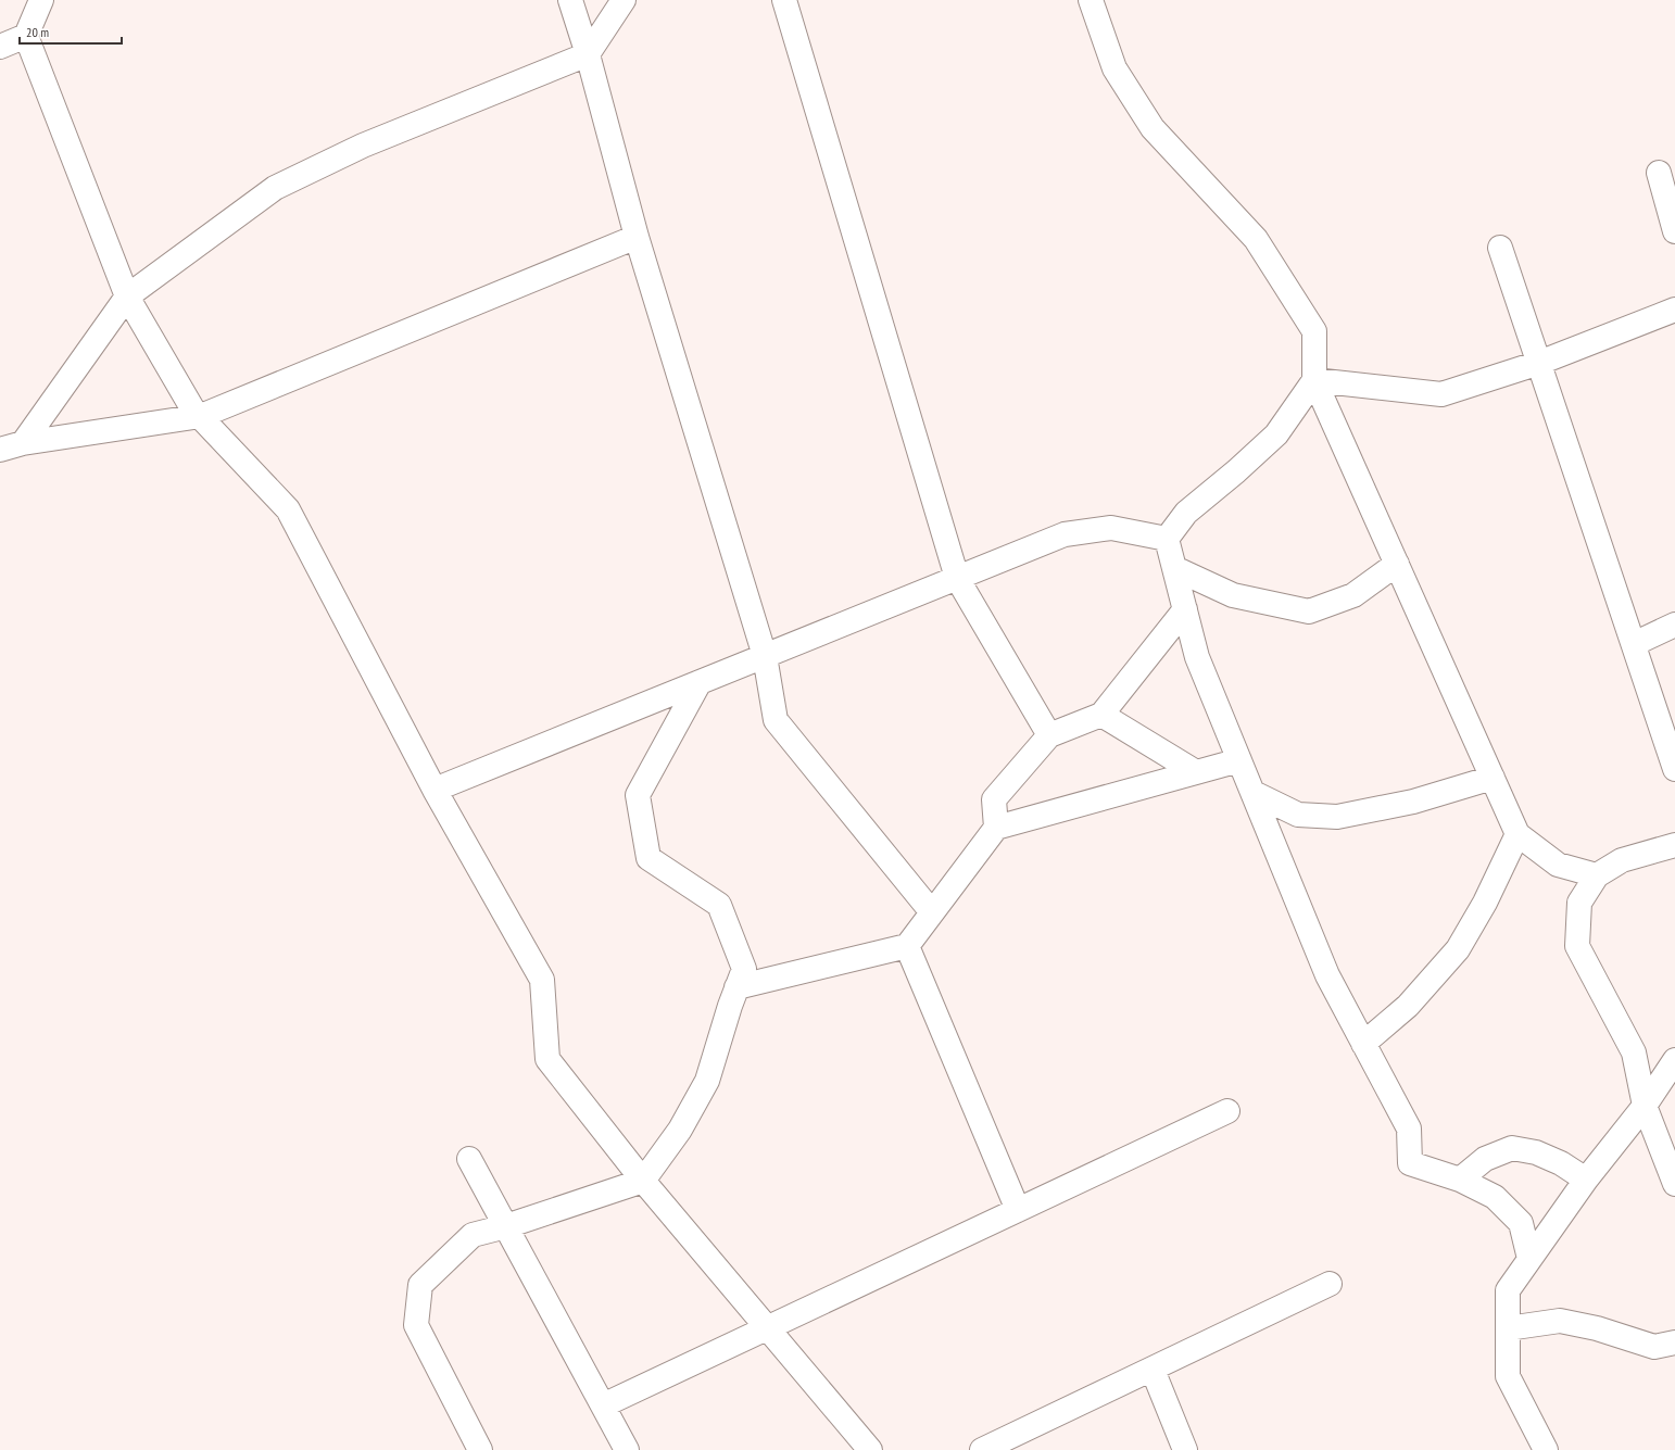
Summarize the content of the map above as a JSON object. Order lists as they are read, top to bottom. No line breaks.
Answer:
{"scale_bar":"20 m"}
